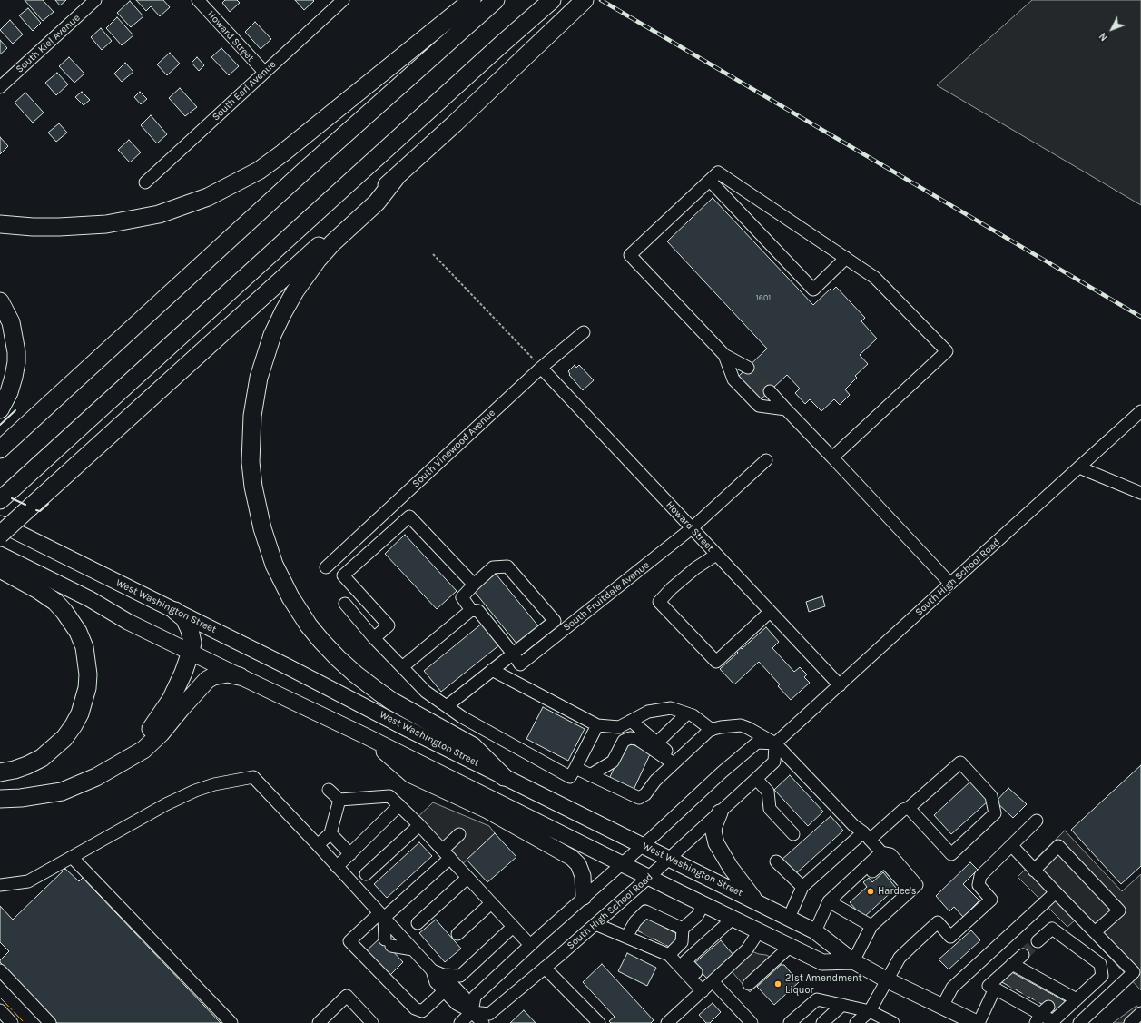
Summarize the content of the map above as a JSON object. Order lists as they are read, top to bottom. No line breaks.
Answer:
{"streets":{"main road":["West Washington Street"],"street":["Howard Street","South Kiel Avenue","South Earl Avenue","South Vinewood Avenue","South High School Road","South Fruitdale Avenue"]},"crossings":[["Howard Street","South Earl Avenue"],["Howard Street","South Vinewood Avenue"],["Howard Street","South High School Road"],["Howard Street","South Fruitdale Avenue"],["South High School Road","West Washington Street"]],"places":["Hardee's","21st Amendment Liquor"],"house_numbers":["1601"],"north":"bottom left"}
